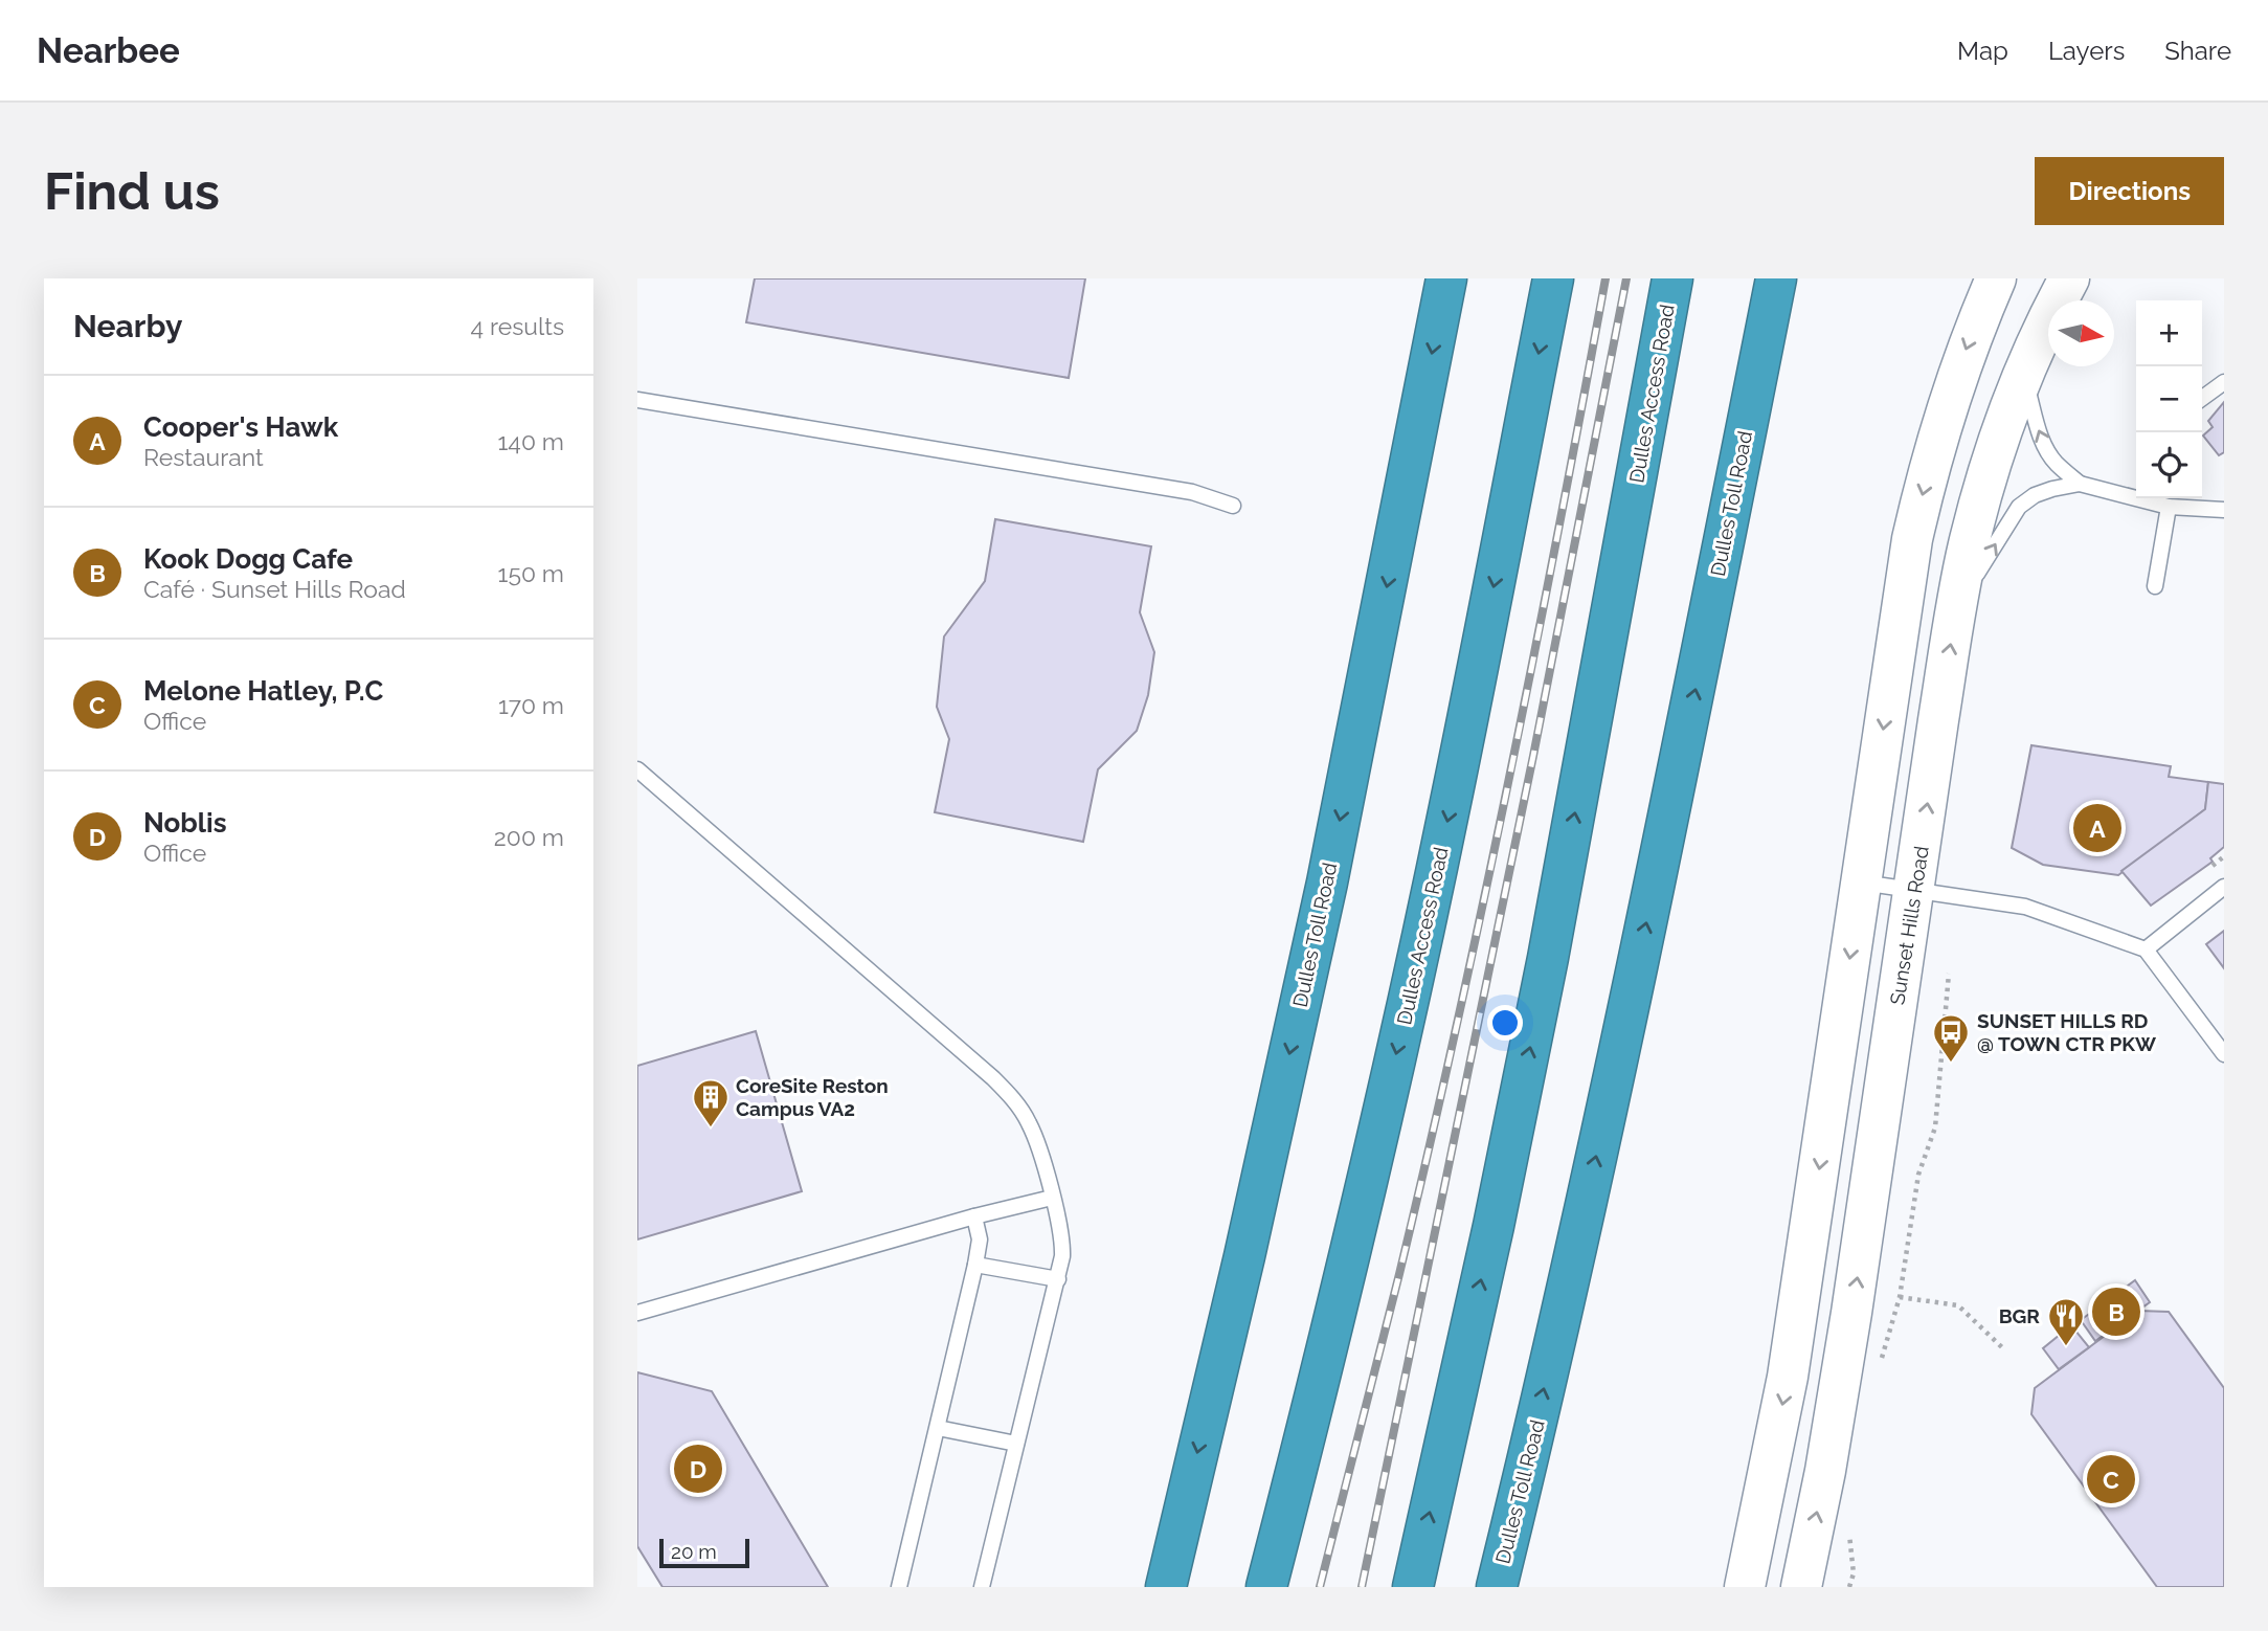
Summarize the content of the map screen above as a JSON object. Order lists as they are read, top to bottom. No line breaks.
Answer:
{"streets":{"highway":["Dulles Access Road","Dulles Toll Road"],"main road":["Sunset Hills Road"]},"places":{"bus stop":["SUNSET HILLS RD @ TOWN CTR PKW"],"building":["CoreSite Reston Campus VA2"],"restaurant":["BGR"]},"scale_bar":"20 m","north":"right","page":{"header":"Nearbee","nav":["Map","Layers","Share"],"buttons":"Directions","title":"Find us","heading":["Nearby","4 results"],"map_buttons":["+","−"],"list":[{"mark":"A","name":"Cooper's Hawk","note":"Restaurant","value":"140 m"},{"mark":"B","name":"Kook Dogg Cafe","note":"Café · Sunset Hills Road","value":"150 m"},{"mark":"C","name":"Melone Hatley, P.C","note":"Office","value":"170 m"},{"mark":"D","name":"Noblis","note":"Office","value":"200 m"}],"pins":["A","B","D","C"],"scale":"20 m"}}
